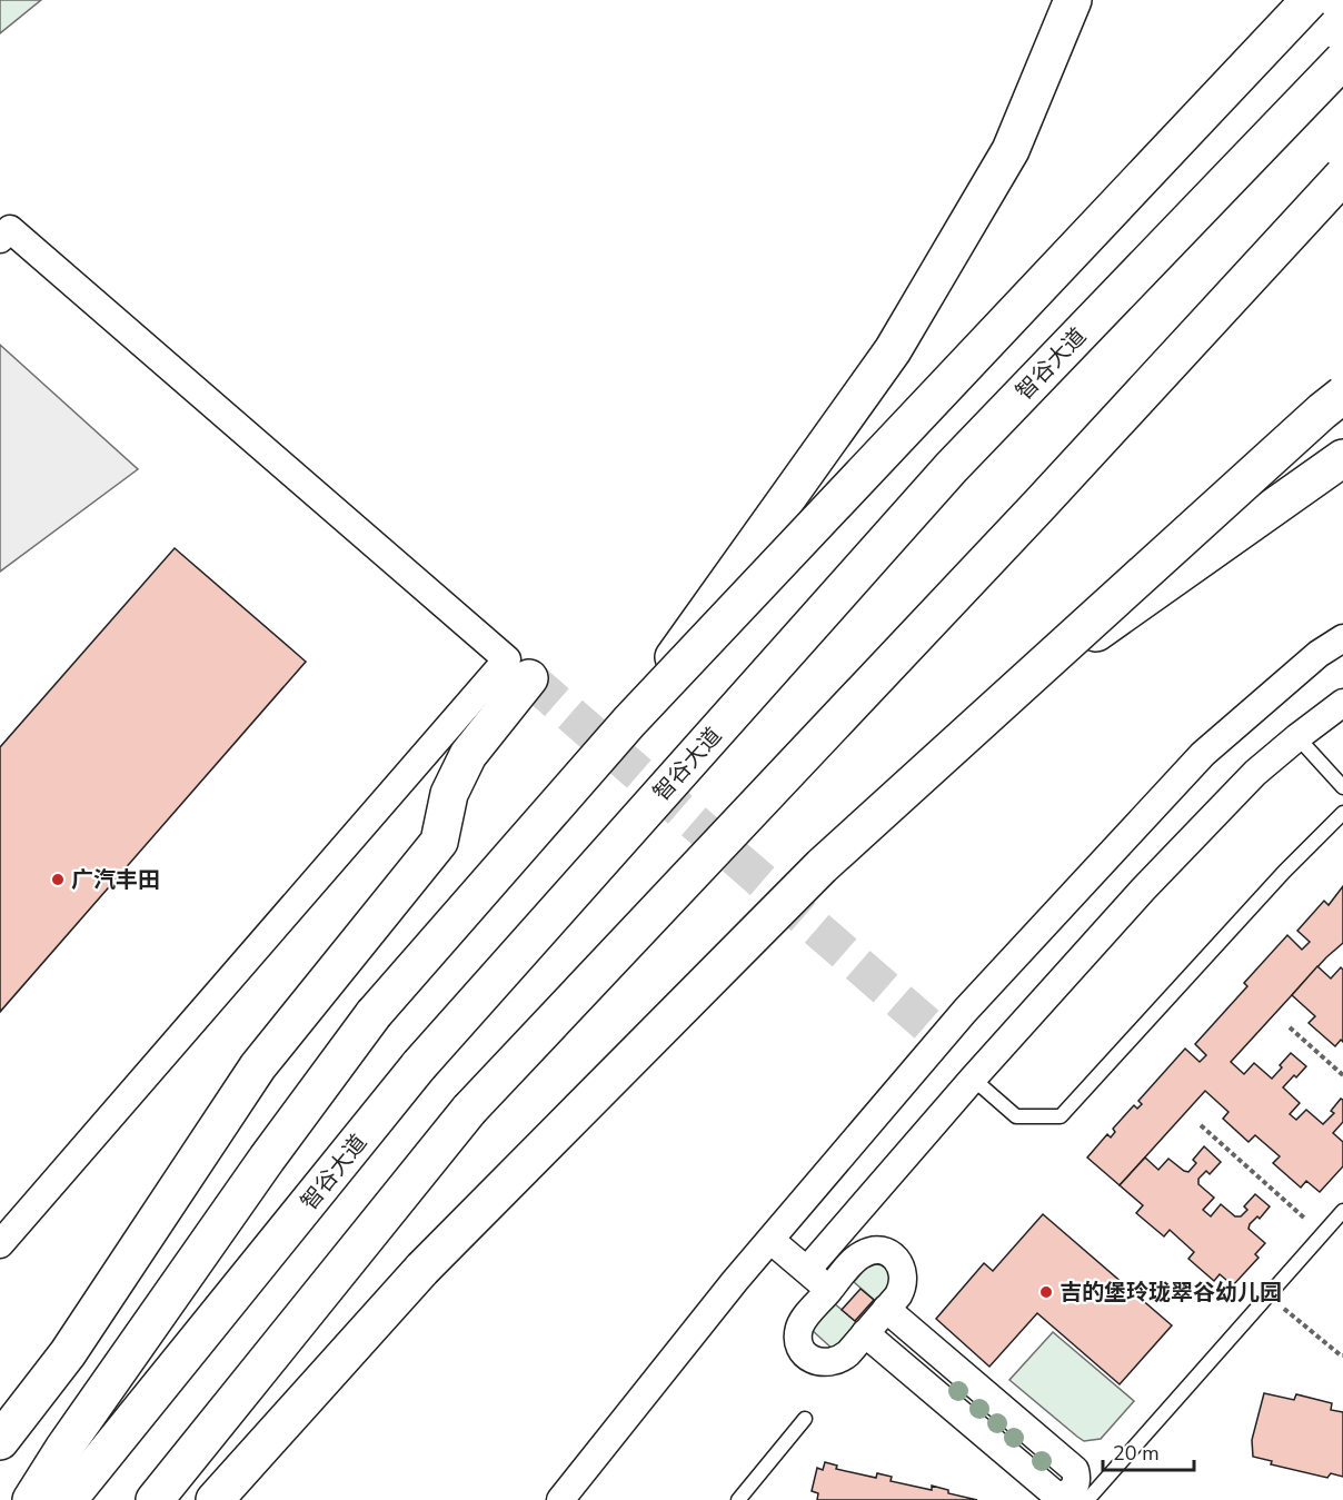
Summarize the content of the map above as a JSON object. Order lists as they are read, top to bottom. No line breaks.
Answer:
{"streets":{"main road":["智谷大道"]},"places":["广汽丰田","吉的堡玲珑翠谷幼儿园"],"scale_bar":"20 m"}
